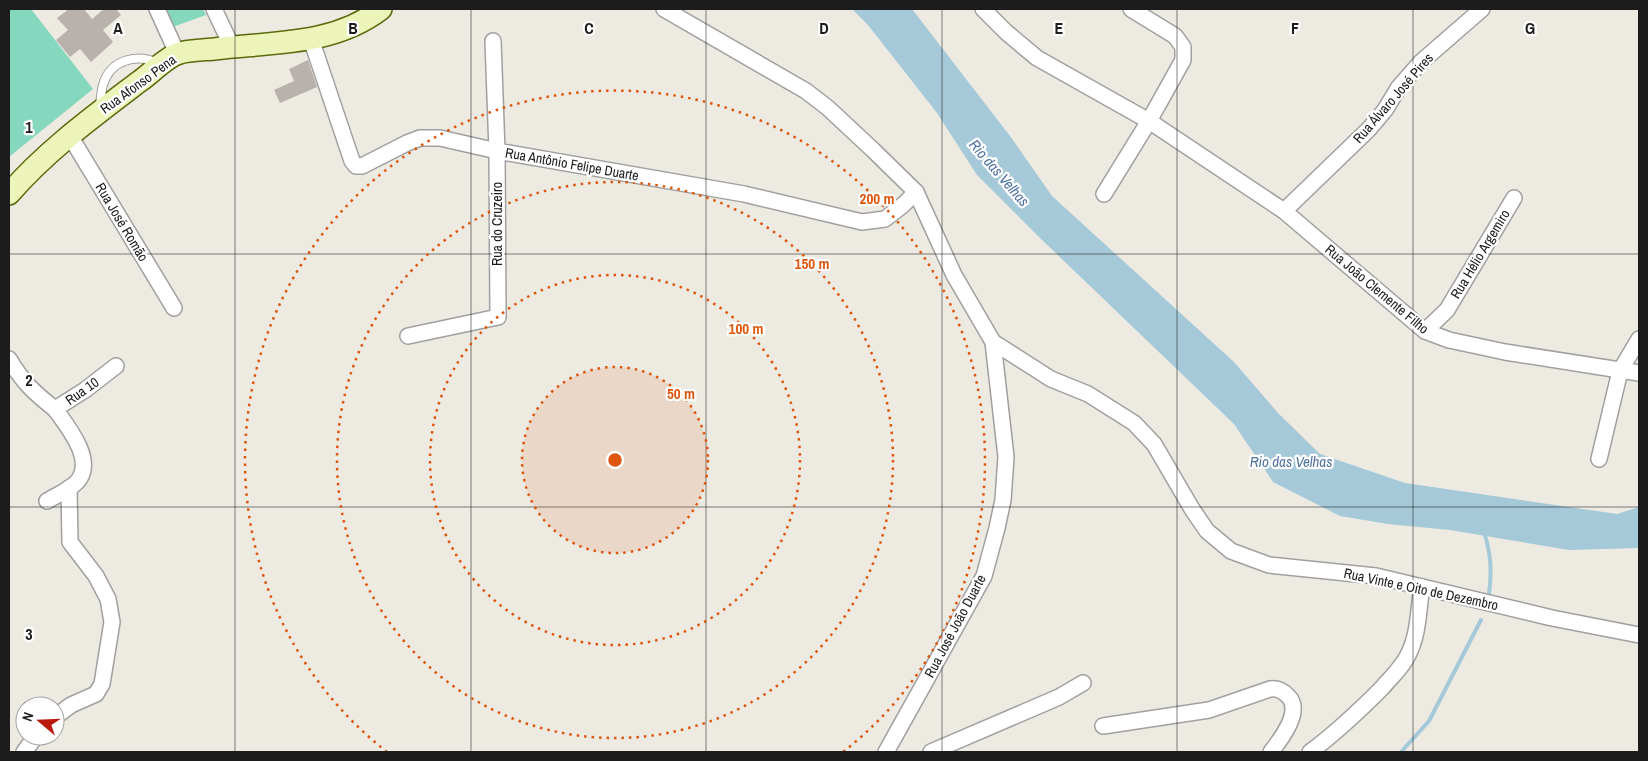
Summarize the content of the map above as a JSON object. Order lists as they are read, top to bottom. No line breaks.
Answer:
{"streets":{"main road":["Rua Afonso Pena"],"street":["Rua Álvaro José Pires","Rua Antônio Felipe Duarte","Rua José Romão","Rua do Cruzeiro","Rua Hélio Argemiro","Rua João Clemente Filho","Rua 10","Rua Vinte e Oito de Dezembro","Rua José João Duarte"]},"crossings":[["Rua Afonso Pena","Rua Antônio Felipe Duarte"],["Rua Afonso Pena","Rua José Romão"],["Rua Álvaro José Pires","Rua João Clemente Filho"],["Rua Antônio Felipe Duarte","Rua do Cruzeiro"],["Rua Antônio Felipe Duarte","Rua Vinte e Oito de Dezembro"],["Rua Hélio Argemiro","Rua João Clemente Filho"],["Rua Vinte e Oito de Dezembro","Rua José João Duarte"]],"water":["Rio das Velhas"],"north":"left","grid":{"columns":["A","B","C","D","E","F","G"],"rows":["1","2","3"]},"rings":["200 m","150 m","100 m","50 m"]}
